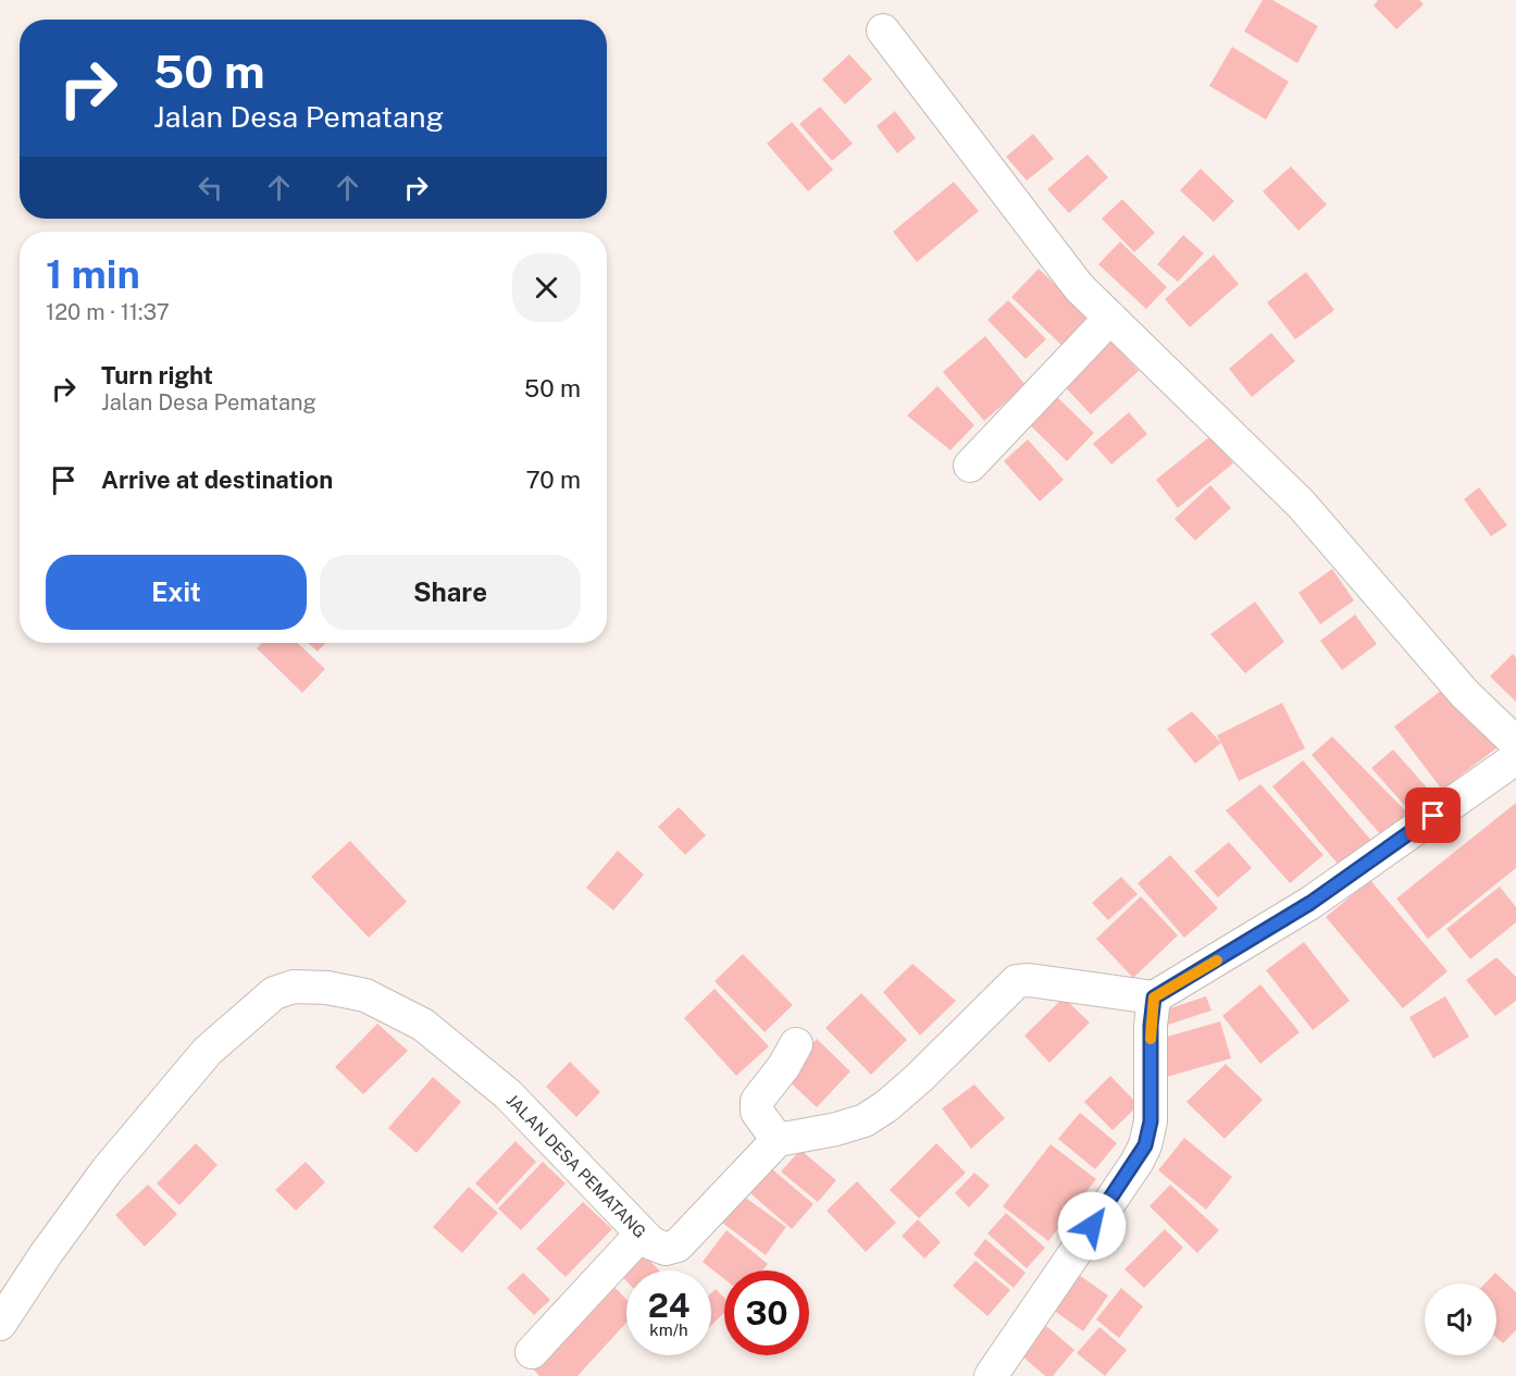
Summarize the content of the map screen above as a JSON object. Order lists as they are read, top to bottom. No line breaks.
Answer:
{"streets":{"street":["JALAN DESA PEMATANG"]},"page":{"turn":["50 m","Jalan Desa Pematang"],"heading":["1 min","120 m · 11:37"],"list":[{"name":"Turn right","note":"Jalan Desa Pematang","value":"50 m"},{"name":"Arrive at destination","value":"70 m"}],"buttons":["Exit","Share"],"speed":"24 km/h","limit":"30"}}
